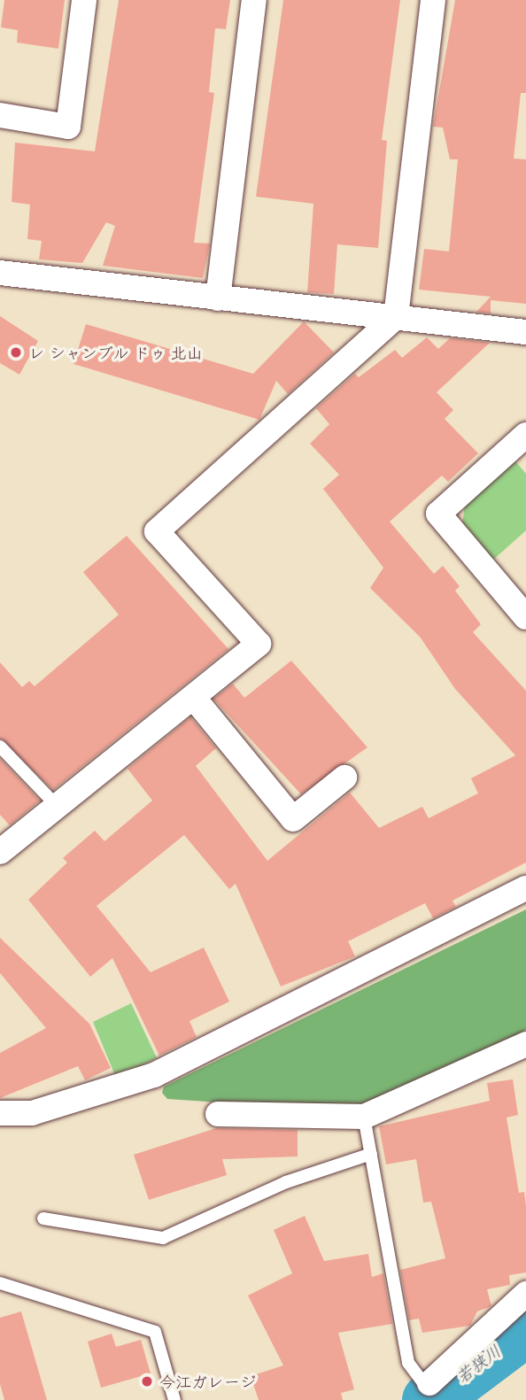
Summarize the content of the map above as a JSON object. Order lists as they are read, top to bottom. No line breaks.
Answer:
{"water":["若狭川"],"places":["レ シャンブル ドゥ 北山","今江ガレージ"]}
